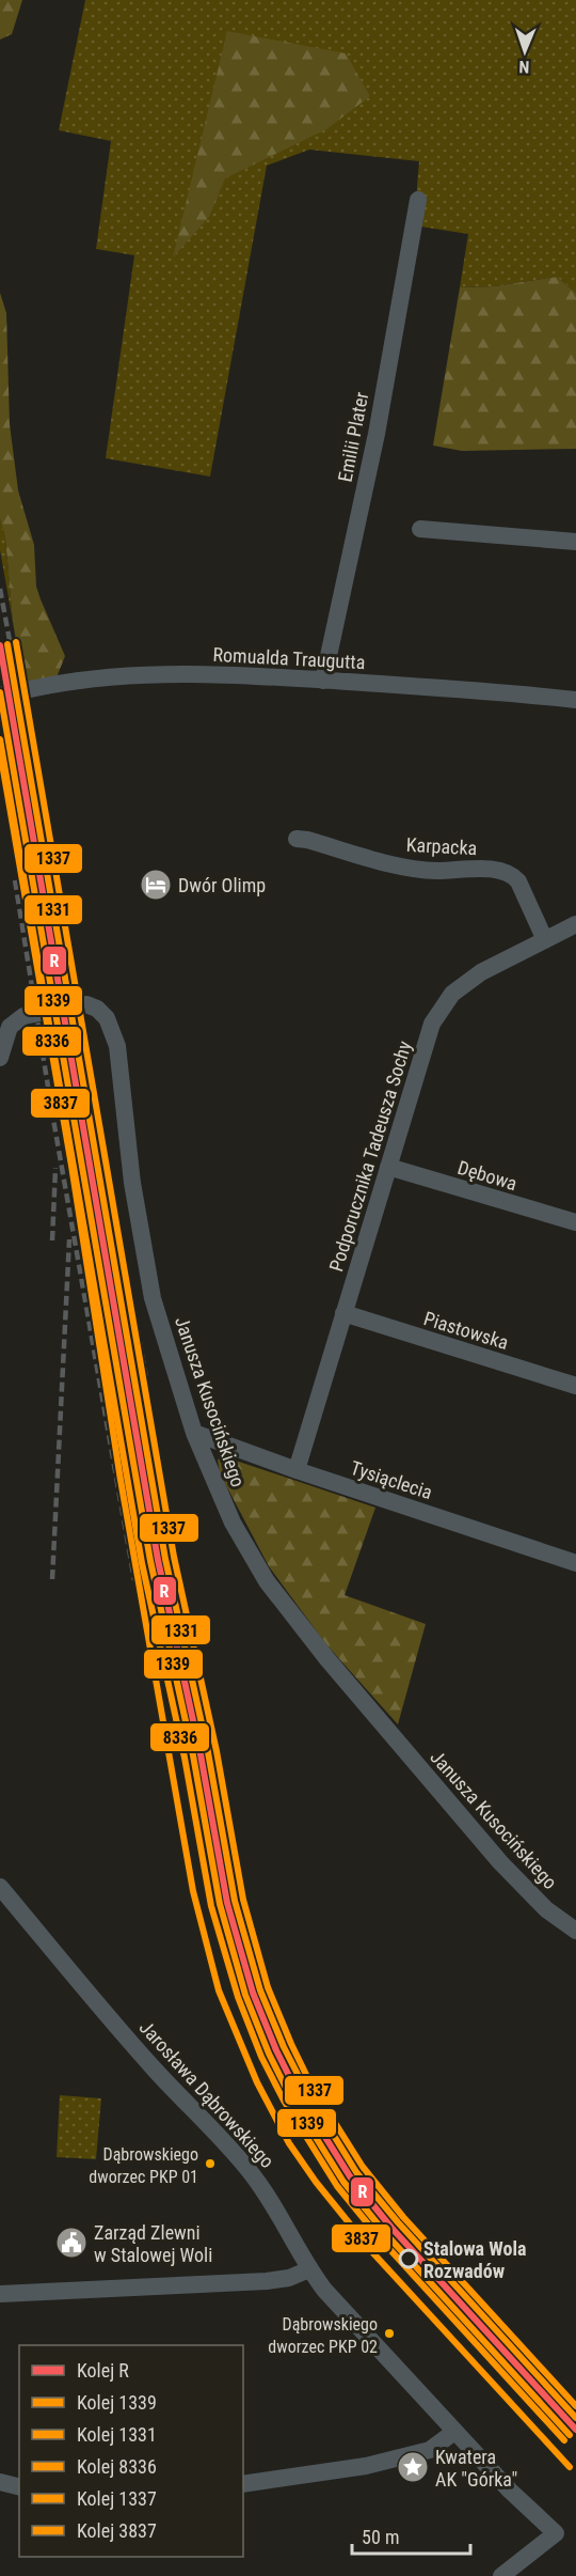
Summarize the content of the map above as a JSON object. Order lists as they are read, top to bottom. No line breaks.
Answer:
{"streets":{"street":["Emilii Plater","Romualda Traugutta","Karpacka","Podporucznika Tadeusza Sochy","Dębowa","Piastowska","Janusza Kusocińskiego","Tysiąclecia","Jarosława Dąbrowskiego"]},"crossings":[["Emilii Plater","Romualda Traugutta"],["Karpacka","Podporucznika Tadeusza Sochy"],["Podporucznika Tadeusza Sochy","Dębowa"],["Podporucznika Tadeusza Sochy","Piastowska"],["Podporucznika Tadeusza Sochy","Tysiąclecia"],["Janusza Kusocińskiego","Tysiąclecia"]],"places":{"hotel":["Dwór Olimp"],"other":["Dąbrowskiego dworzec PKP 01","Stalowa Wola Rozwadów","Dąbrowskiego dworzec PKP 02"],"public building":["Zarząd Zlewni w Stalowej Woli"],"place":["Kwatera AK \"Górka\""]},"lines":["rail line 1337","rail line 1331","rail line R","rail line 1339","rail line 8336","rail line 3837"],"legend":["Kolej R","Kolej 1339","Kolej 1331","Kolej 8336","Kolej 1337","Kolej 3837"],"scale_bar":"50 m","north":"bottom"}
